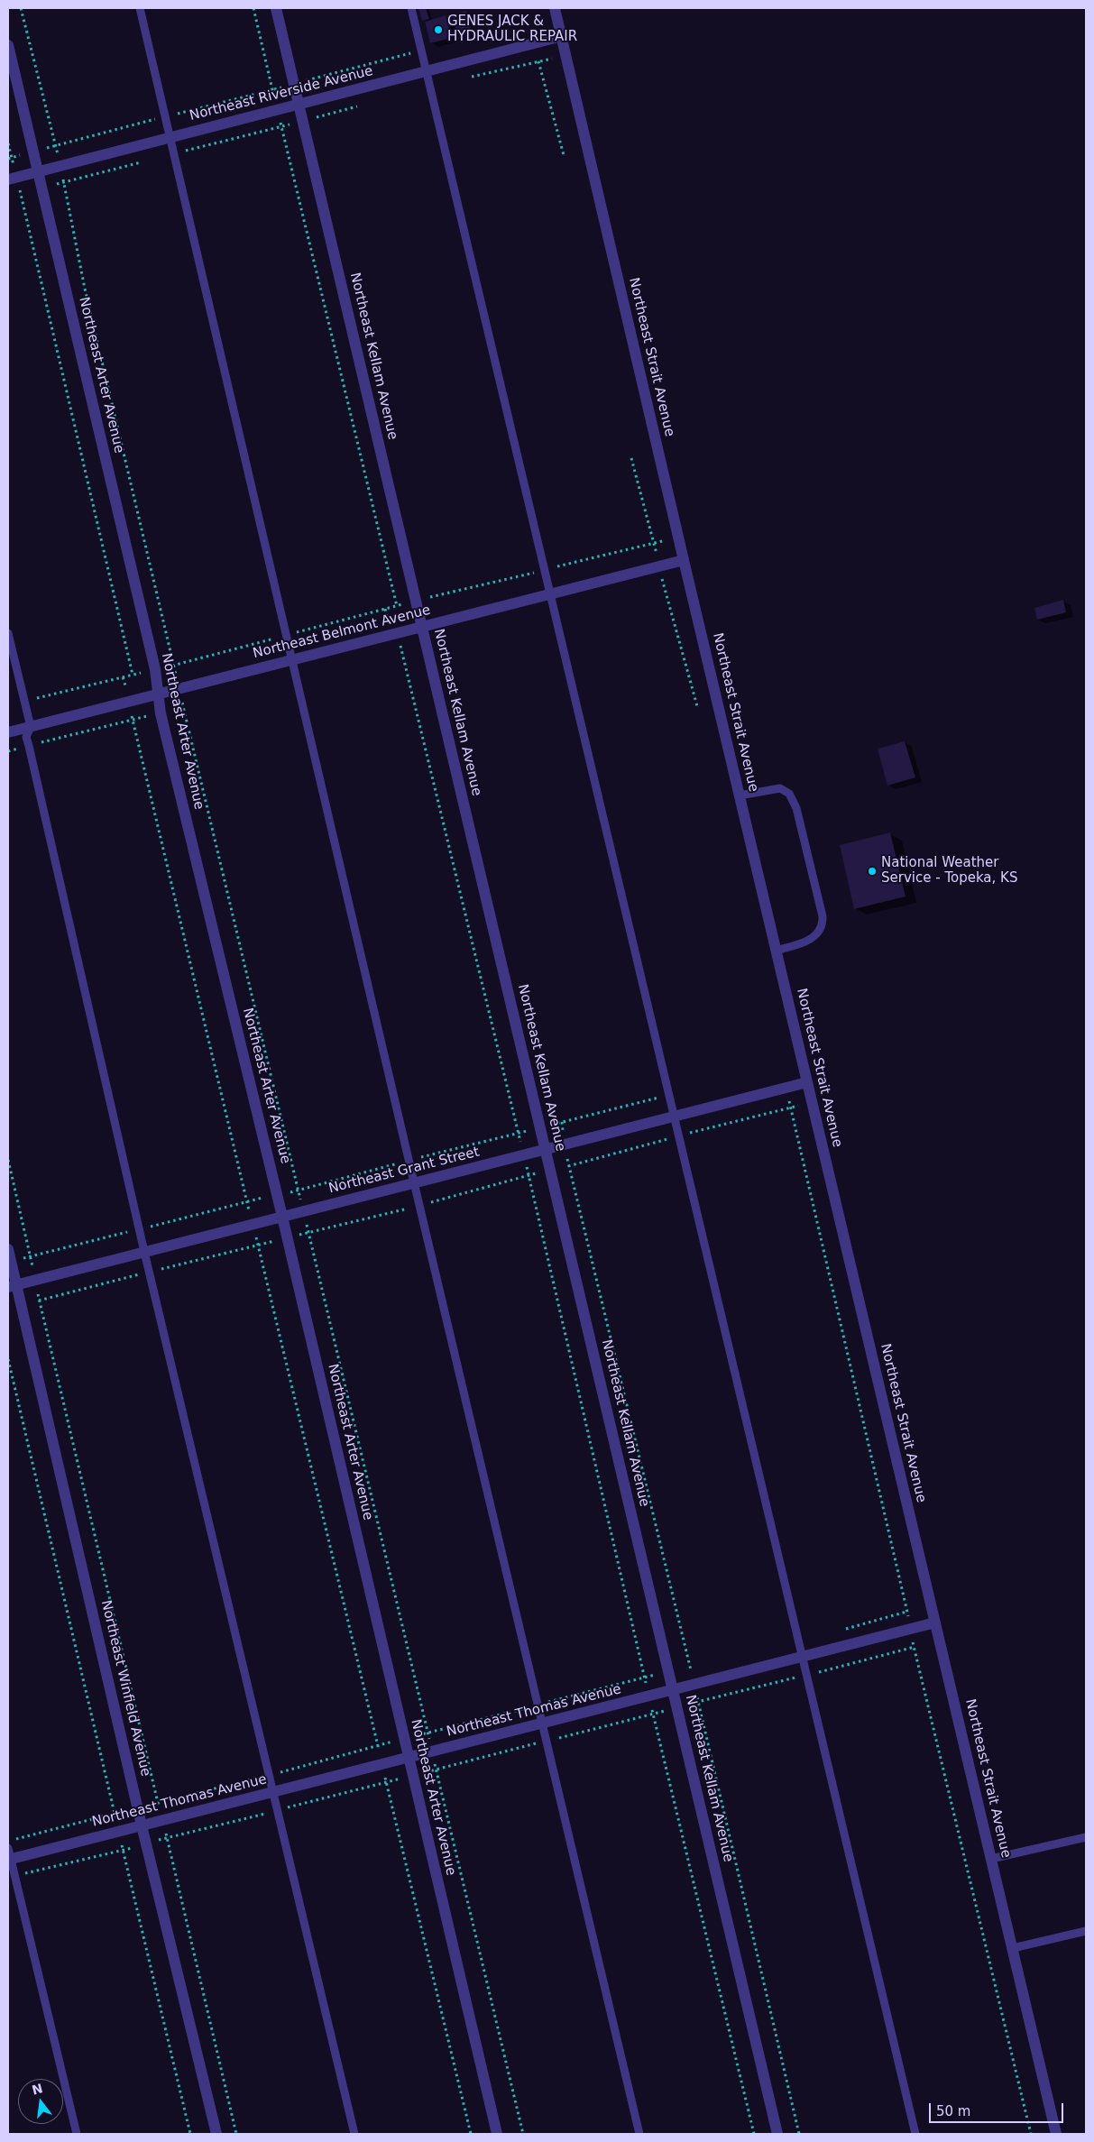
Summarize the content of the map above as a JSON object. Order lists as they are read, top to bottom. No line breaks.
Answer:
{"streets":{"street":["Northeast Riverside Avenue","Northeast Kellam Avenue","Northeast Strait Avenue","Northeast Arter Avenue","Northeast Belmont Avenue","Northeast Grant Street","Northeast Winfield Avenue","Northeast Thomas Avenue"]},"crossings":[["Northeast Riverside Avenue","Northeast Kellam Avenue"],["Northeast Riverside Avenue","Northeast Strait Avenue"],["Northeast Riverside Avenue","Northeast Arter Avenue"],["Northeast Kellam Avenue","Northeast Belmont Avenue"],["Northeast Kellam Avenue","Northeast Grant Street"],["Northeast Kellam Avenue","Northeast Thomas Avenue"],["Northeast Strait Avenue","Northeast Belmont Avenue"],["Northeast Strait Avenue","Northeast Grant Street"],["Northeast Strait Avenue","Northeast Thomas Avenue"],["Northeast Arter Avenue","Northeast Belmont Avenue"],["Northeast Arter Avenue","Northeast Grant Street"],["Northeast Arter Avenue","Northeast Thomas Avenue"],["Northeast Grant Street","Northeast Winfield Avenue"],["Northeast Winfield Avenue","Northeast Thomas Avenue"]],"places":["GENES JACK & HYDRAULIC REPAIR","National Weather Service - Topeka, KS"],"scale_bar":"50 m","north":"top"}
